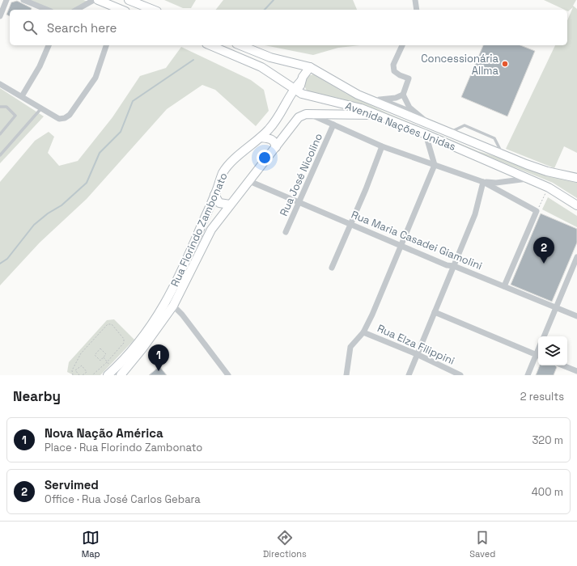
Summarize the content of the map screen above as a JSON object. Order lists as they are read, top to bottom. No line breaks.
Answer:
{"streets":{"main road":["Avenida Nações Unidas","Rua Florindo Zambonato"],"street":["Rua José Nicolino","Rua Maria Casadei Giamolini","Rua Elza Filippini"]},"crossings":[["Avenida Nações Unidas","Rua Florindo Zambonato"],["Rua José Nicolino","Rua Maria Casadei Giamolini"],["Rua Florindo Zambonato","Rua Maria Casadei Giamolini"]],"places":["Concessionária Allma"],"page":{"search":"Search here","pins":["2","1"],"heading":["Nearby","2 results"],"list":[{"mark":"1","name":"Nova Nação América","note":"Place · Rua Florindo Zambonato","value":"320 m"},{"mark":"2","name":"Servimed","note":"Office · Rua José Carlos Gebara","value":"400 m"}],"nav":["Map","Directions","Saved"]}}
